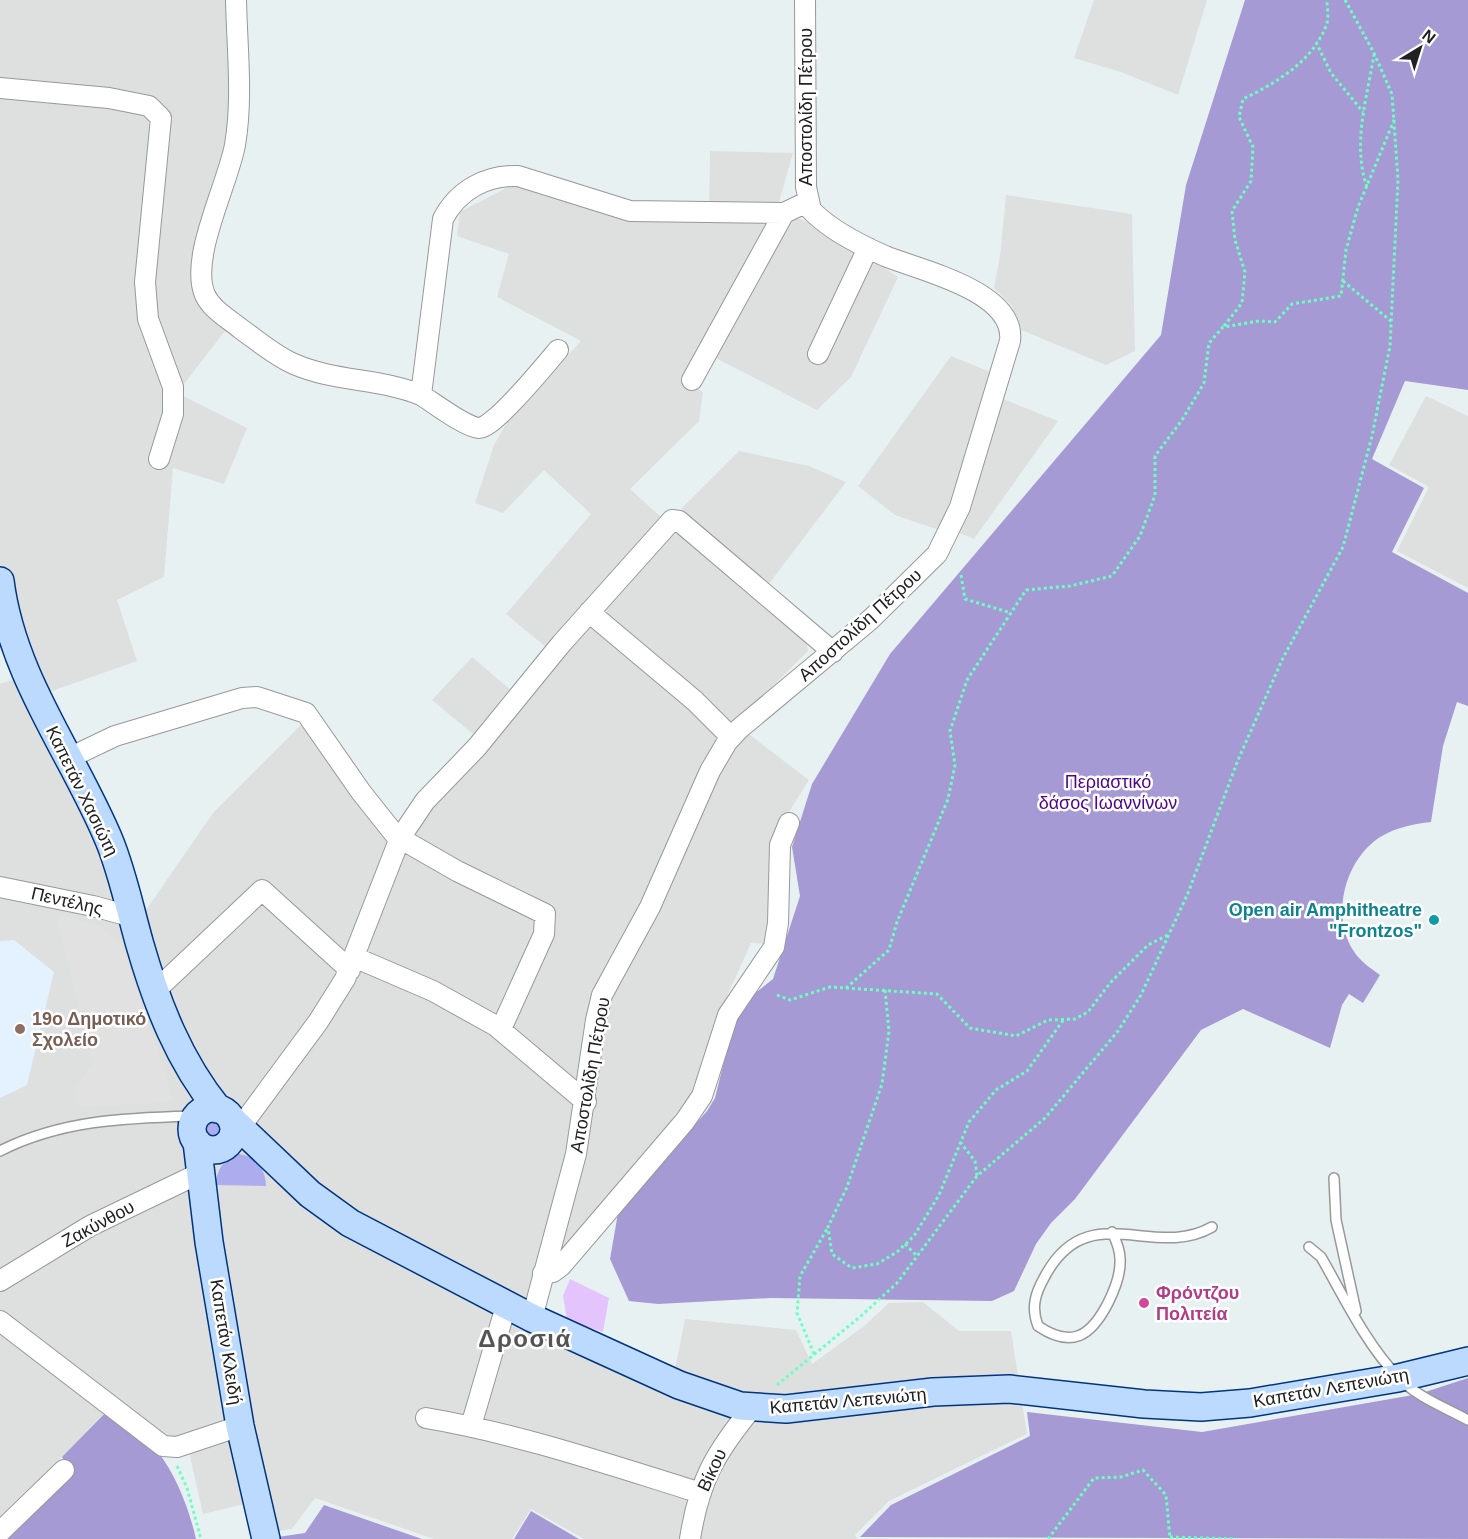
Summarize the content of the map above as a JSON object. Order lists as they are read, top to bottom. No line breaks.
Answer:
{"streets":{"street":["Αποστολίδη Πέτρου","Καπετάν Χασιώτη","Πεντέλης","Ζακύνθου","Καπετάν Κλειδή","Καπετάν Λεπενιώτη","Βίκου"]},"crossings":[["Αποστολίδη Πέτρου","Καπετάν Λεπενιώτη"],["Καπετάν Χασιώτη","Πεντέλης"],["Καπετάν Χασιώτη","Καπετάν Κλειδή"],["Καπετάν Χασιώτη","Καπετάν Λεπενιώτη"],["Ζακύνθου","Καπετάν Κλειδή"],["Καπετάν Κλειδή","Καπετάν Λεπενιώτη"],["Καπετάν Λεπενιώτη","Βίκου"]],"districts":["Δροσιά"],"parks":["Περιαστικό δάσος Ιωαννίνων"],"places":["Open air Amphitheatre \"Frontzos\"","19ο Δημοτικό Σχολείο","Φρόντζου Πολιτεία"],"north":"top right"}
